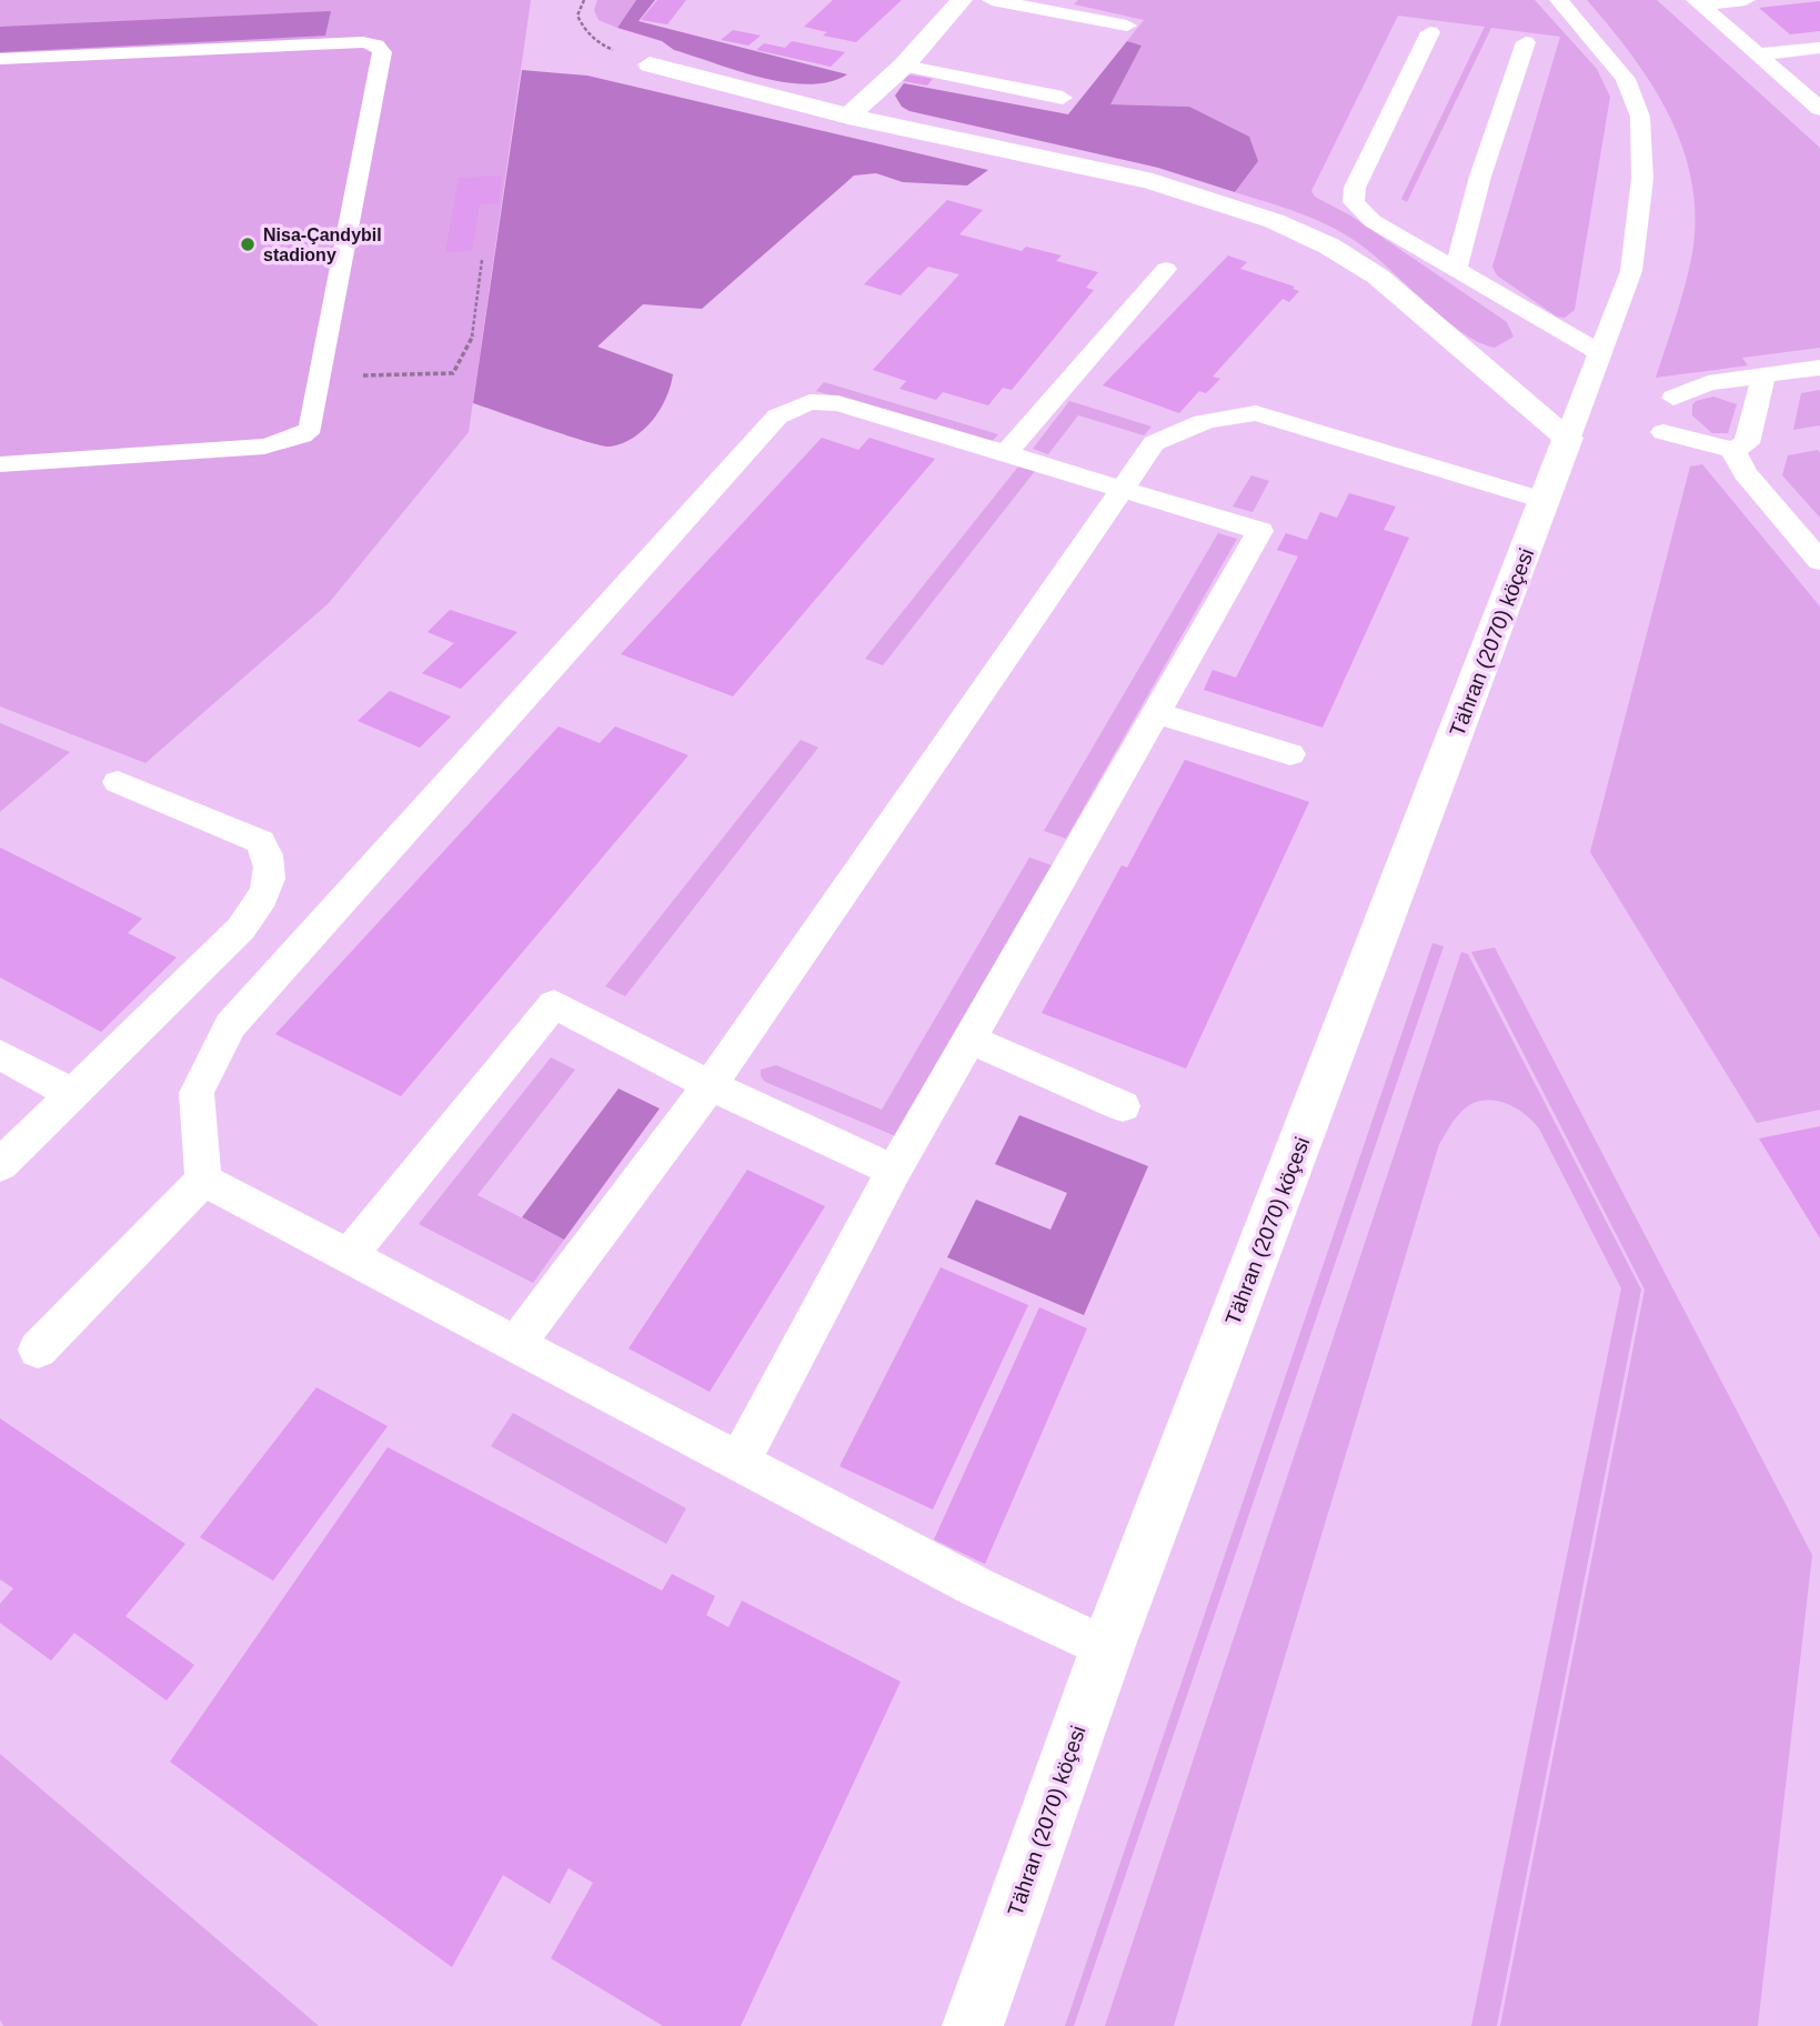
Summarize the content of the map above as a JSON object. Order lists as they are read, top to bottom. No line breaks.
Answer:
{"streets":{"street":["Tähran (2070) köçesi"]},"places":["Nisa-Çandybil stadiony"]}
